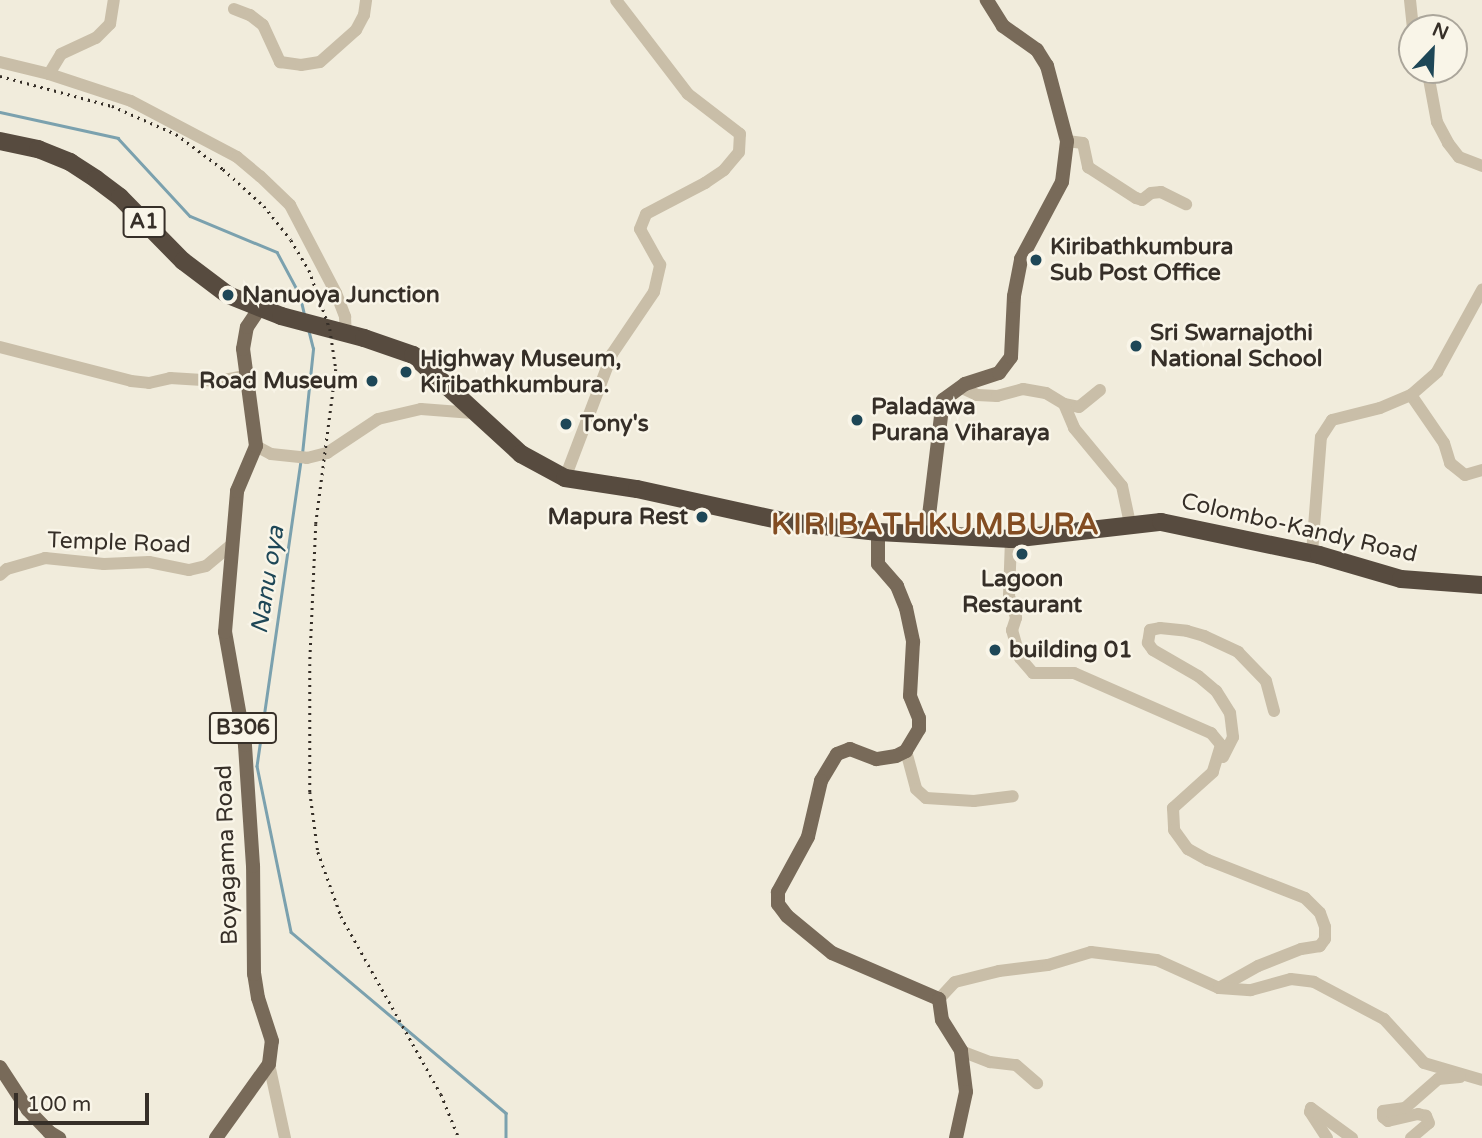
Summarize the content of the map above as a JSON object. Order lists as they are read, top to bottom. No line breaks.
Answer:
{"streets":{"highway":["A1","Colombo-Kandy Road"],"main road":["B306","Boyagama Road"],"street":["Temple Road"]},"crossings":[["Temple Road","Boyagama Road"]],"districts":["KIRIBATHKUMBURA"],"water":["Nanu oya"],"places":["Kiribathkumbura Sub Post Office","Nanuoya Junction","Sri Swarnajothi National School","Highway Museum, Kiribathkumbura.","Road Museum","Paladawa Purana Viharaya","Tony's","Mapura Rest","Lagoon Restaurant","building 01"],"scale_bar":"100 m","north":"top right"}
